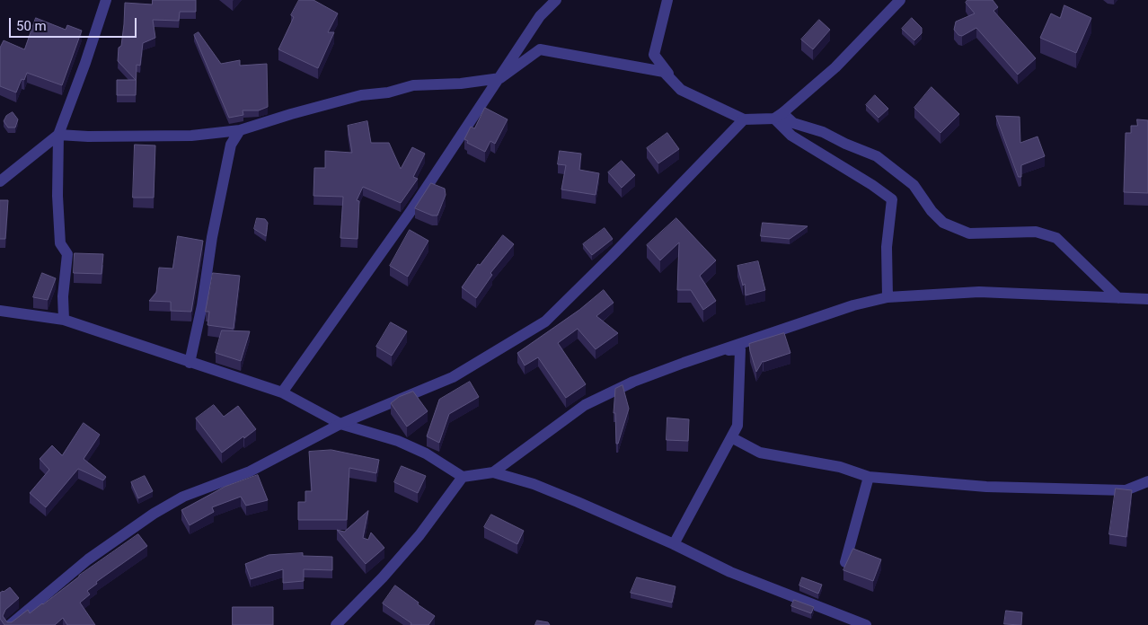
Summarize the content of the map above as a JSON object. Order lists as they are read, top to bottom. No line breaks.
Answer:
{"scale_bar":"50 m"}
